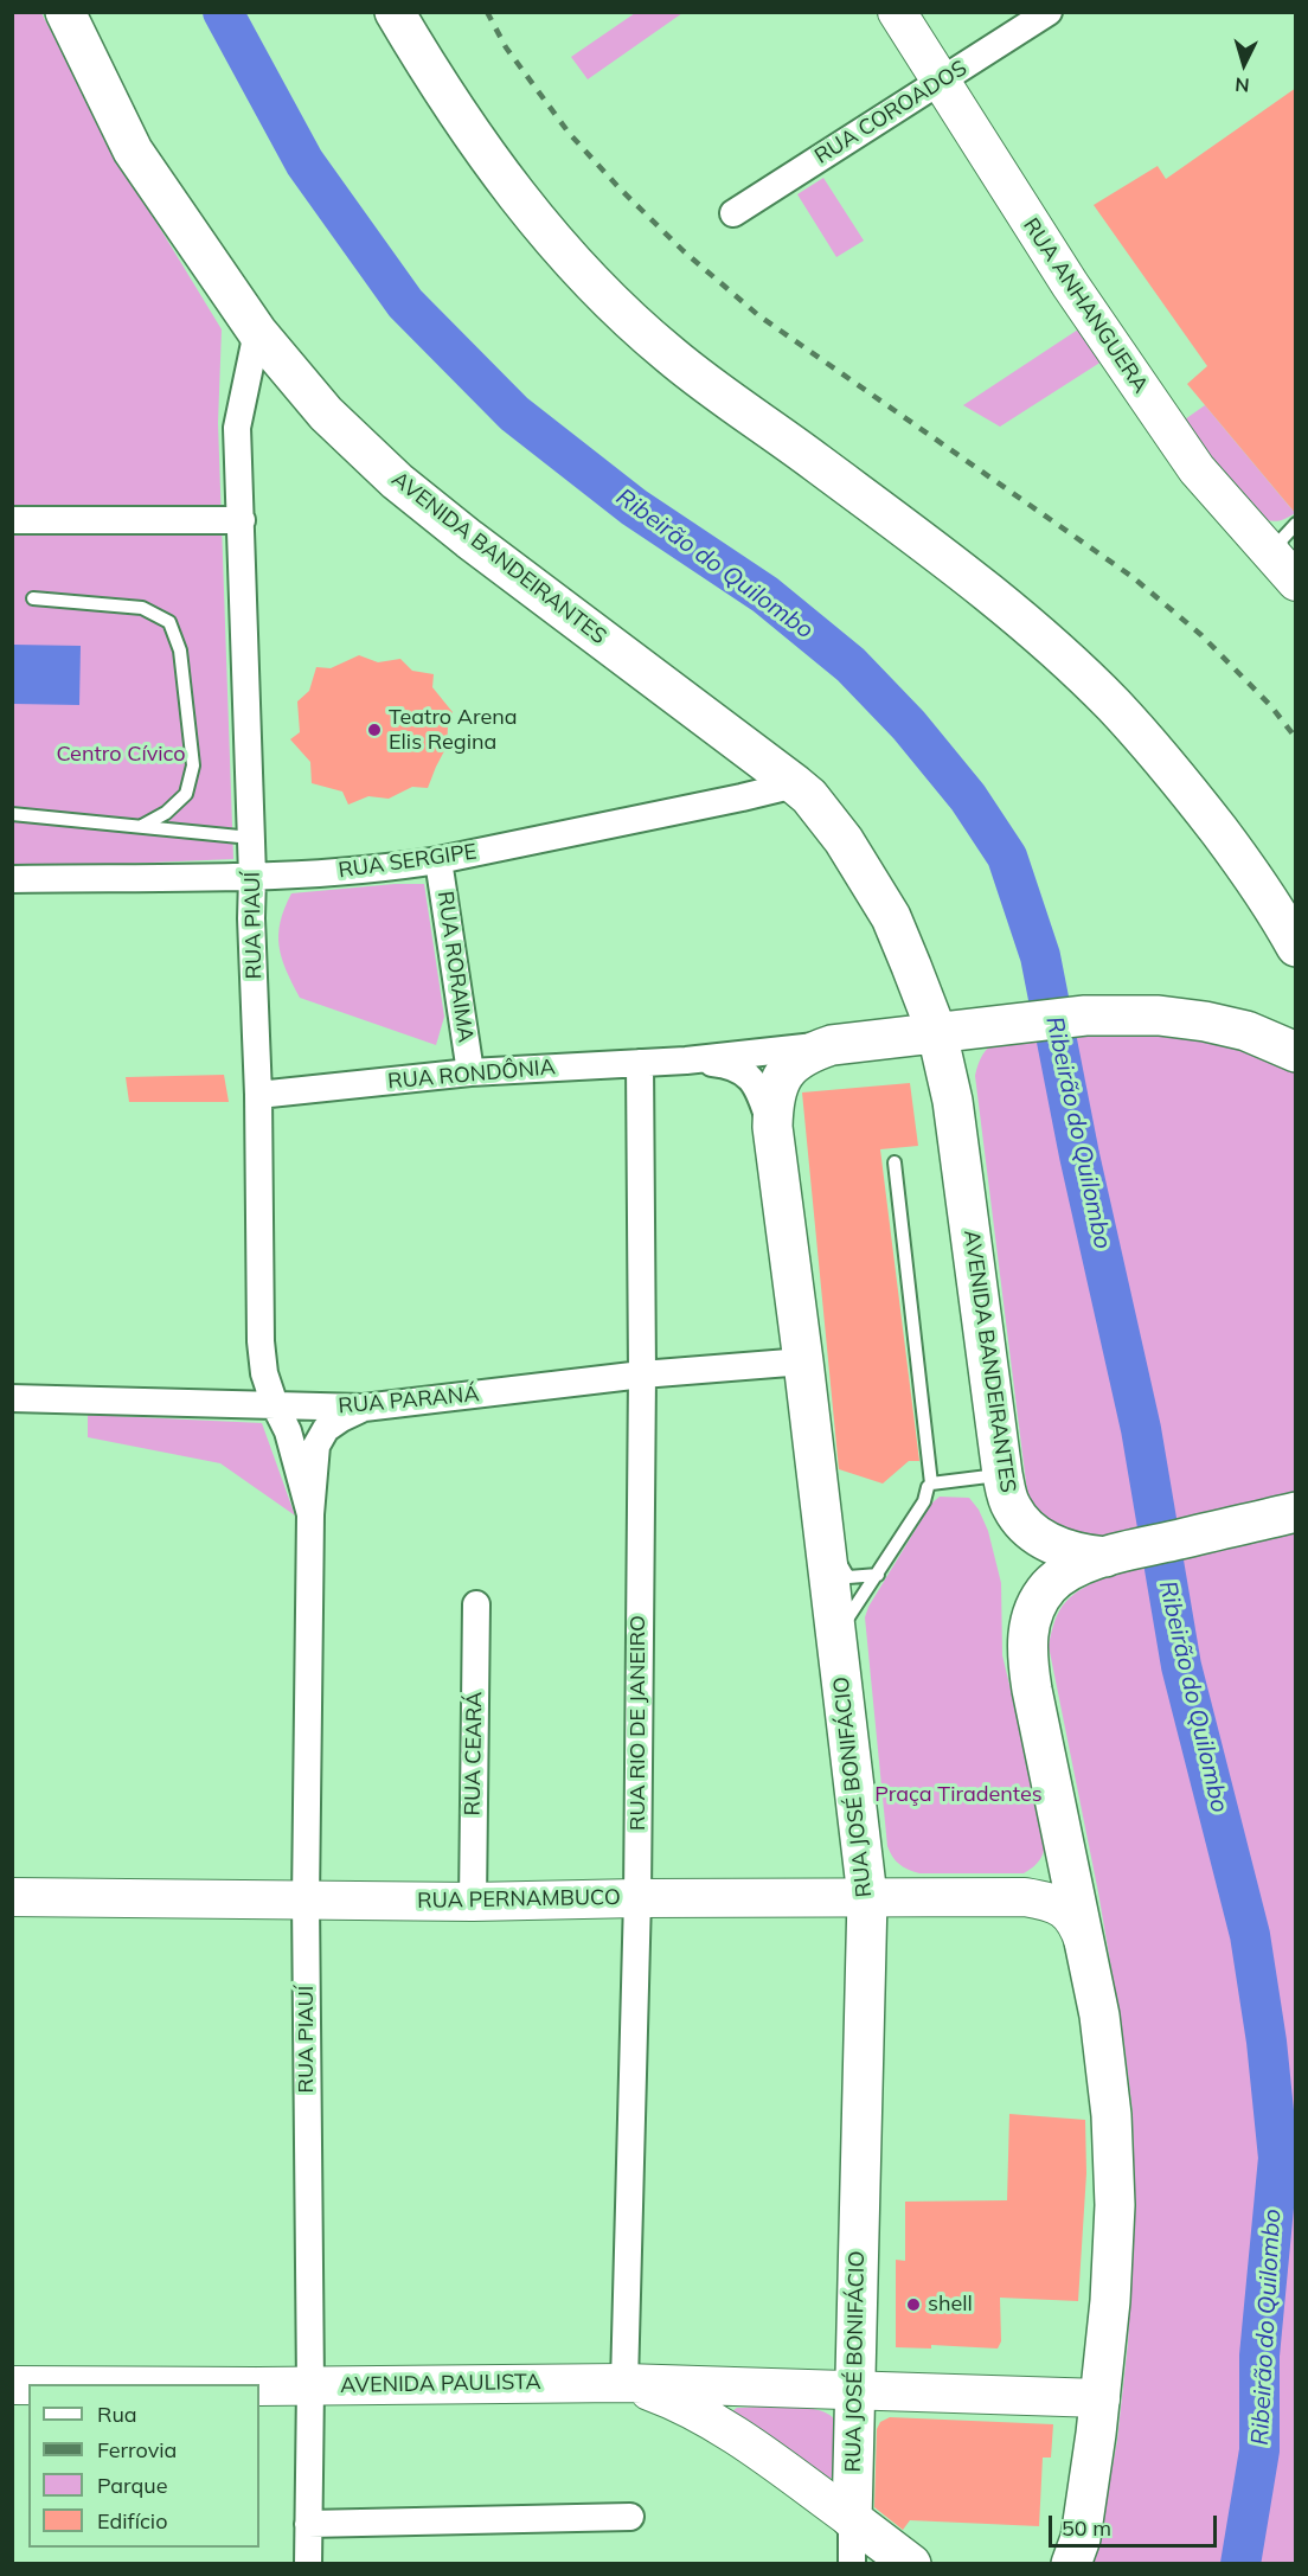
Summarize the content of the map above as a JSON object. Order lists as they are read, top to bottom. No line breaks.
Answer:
{"streets":{"main road":["RUA ANHANGUERA","AVENIDA BANDEIRANTES","RUA RONDÔNIA","RUA JOSÉ BONIFÁCIO","RUA PERNAMBUCO","AVENIDA PAULISTA"],"street":["RUA COROADOS","RUA SERGIPE","RUA PIAUÍ","RUA RORAIMA","RUA PARANÁ","RUA RIO DE JANEIRO","RUA CEARÁ"]},"crossings":[["RUA COROADOS","RUA ANHANGUERA"],["AVENIDA BANDEIRANTES","RUA SERGIPE"],["AVENIDA BANDEIRANTES","RUA PIAUÍ"],["AVENIDA BANDEIRANTES","RUA RONDÔNIA"],["RUA SERGIPE","RUA PIAUÍ"],["RUA SERGIPE","RUA RORAIMA"],["RUA PIAUÍ","RUA RONDÔNIA"],["RUA PIAUÍ","RUA PARANÁ"],["RUA PIAUÍ","RUA PERNAMBUCO"],["RUA PIAUÍ","AVENIDA PAULISTA"],["RUA RORAIMA","RUA RONDÔNIA"],["RUA RONDÔNIA","RUA RIO DE JANEIRO"],["RUA RONDÔNIA","RUA JOSÉ BONIFÁCIO"],["RUA PARANÁ","RUA RIO DE JANEIRO"],["RUA PARANÁ","RUA JOSÉ BONIFÁCIO"],["RUA RIO DE JANEIRO","RUA PERNAMBUCO"],["RUA RIO DE JANEIRO","AVENIDA PAULISTA"],["RUA CEARÁ","RUA PERNAMBUCO"],["RUA JOSÉ BONIFÁCIO","RUA PERNAMBUCO"],["RUA JOSÉ BONIFÁCIO","AVENIDA PAULISTA"]],"water":["Ribeirão do Quilombo"],"parks":["Centro Cívico","Praça Tiradentes"],"places":["Teatro Arena Elis Regina","shell"],"legend":["Rua","Ferrovia","Parque","Edifício"],"scale_bar":"50 m","north":"bottom"}
